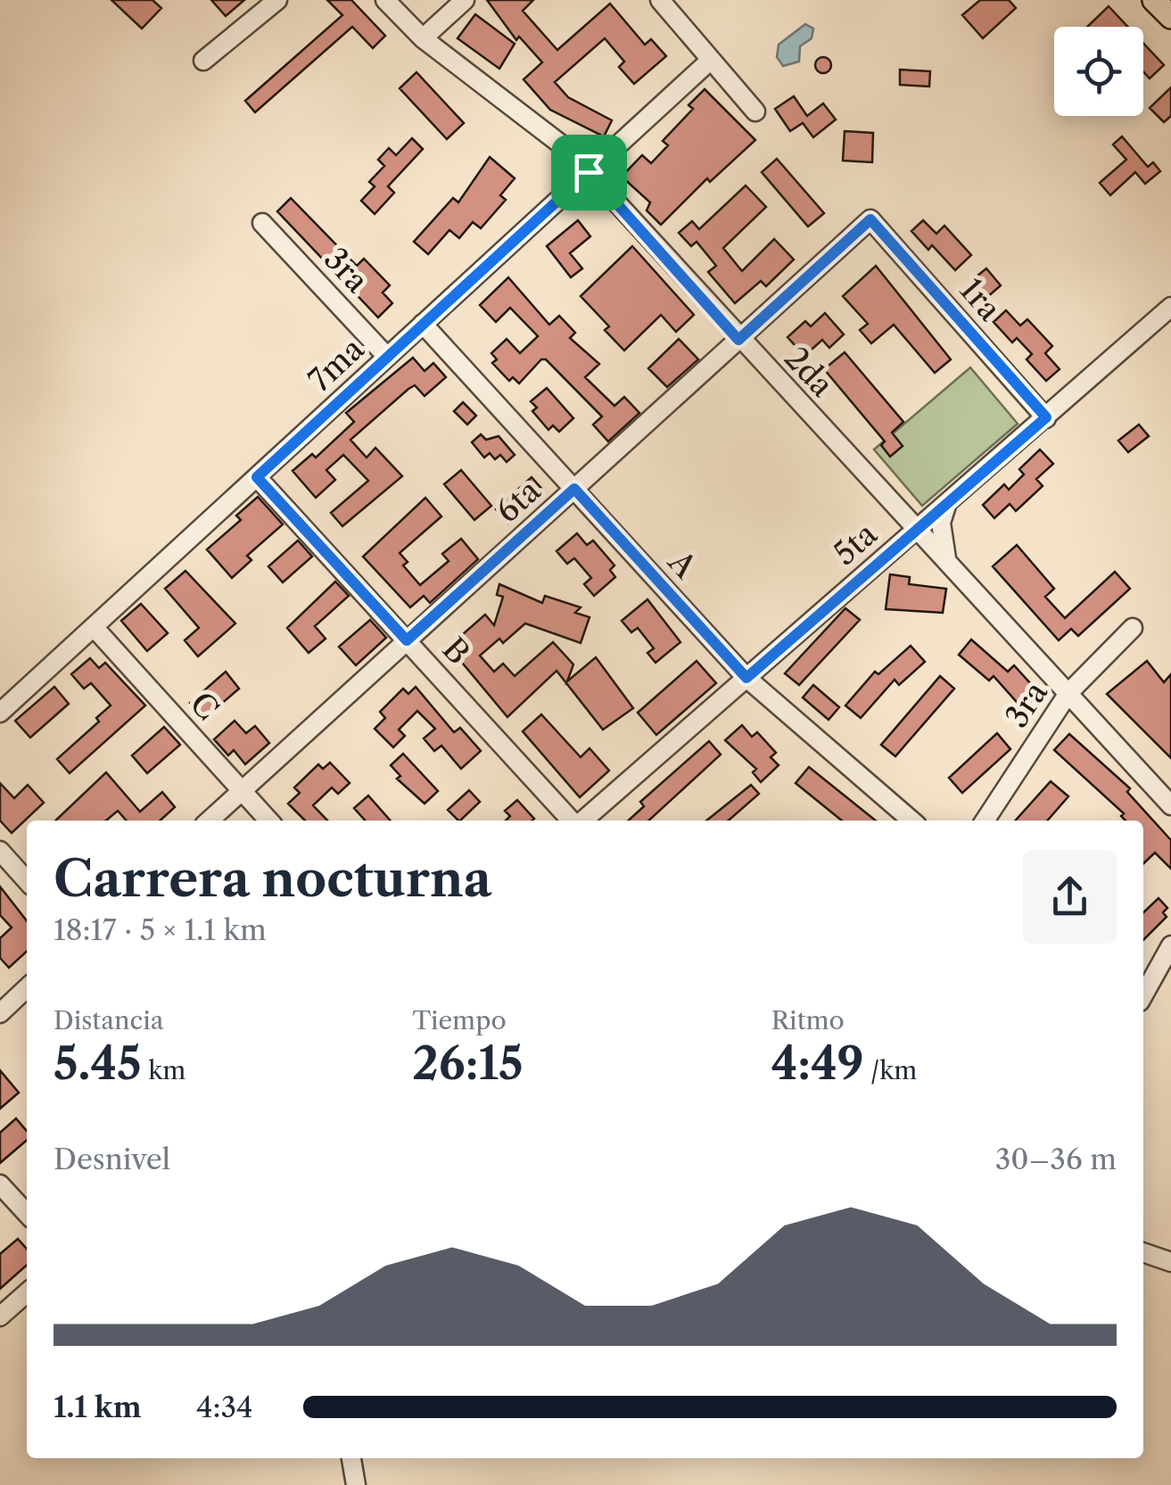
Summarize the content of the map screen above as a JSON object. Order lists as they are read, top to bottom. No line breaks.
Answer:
{"streets":{"street":["3ra","1ra","7ma","2da","6ta","5ta","A","B","C"]},"crossings":[["3ra","7ma"],["3ra","2da"],["1ra","6ta"],["1ra","5ta"],["7ma","2da"],["7ma","A"],["7ma","B"],["7ma","C"],["2da","6ta"],["2da","5ta"],["6ta","A"],["6ta","B"],["6ta","C"],["5ta","A"]],"page":{"heading":["Carrera nocturna","18:17 · 5 × 1.1 km"],"stats":[["Distancia","5.45 km"],["Tiempo","26:15"],["Ritmo","4:49 /km"]],"chart":["Desnivel","30–36 m"],"list":[{"name":"1.1 km","note":"4:34"}]}}
